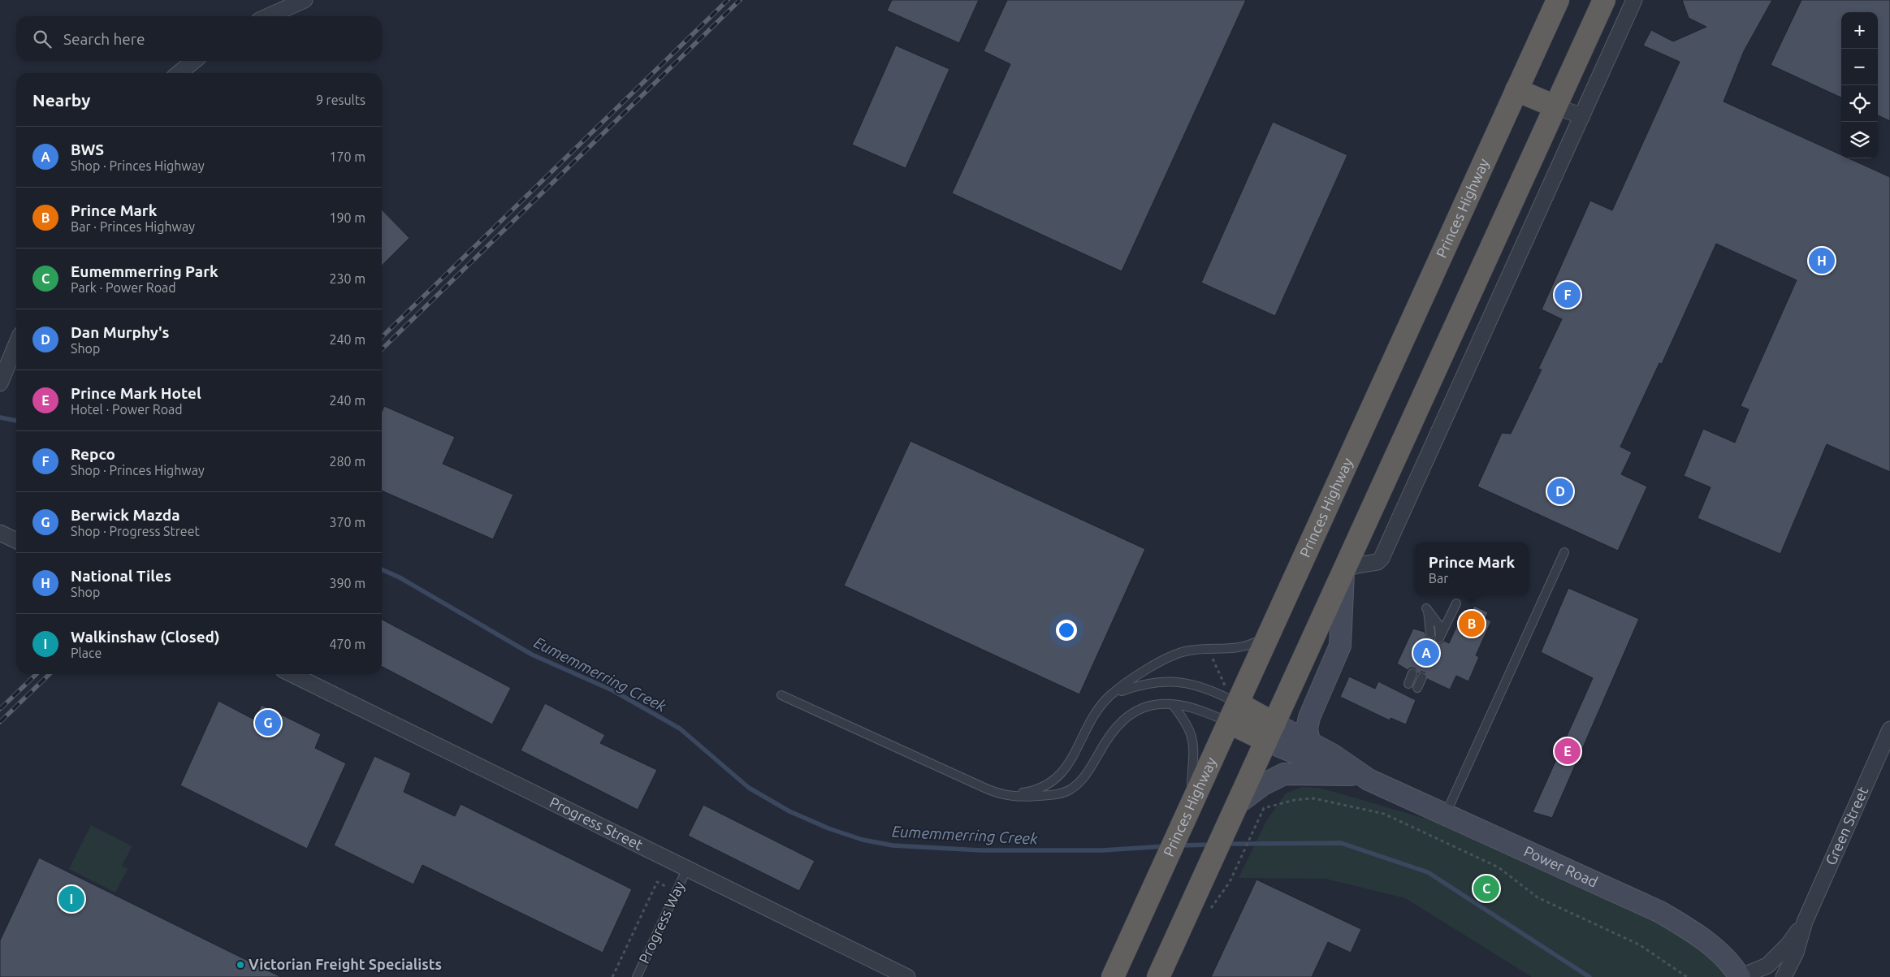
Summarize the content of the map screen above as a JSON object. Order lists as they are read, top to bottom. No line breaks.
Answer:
{"streets":{"highway":["Princes Highway"],"main road":["Power Road"],"street":["Progress Street","Green Street"],"lane":["Progress Way"]},"crossings":[["Progress Street","Progress Way"],["Green Street","Power Road"]],"water":["Eumemmerring Creek"],"places":["Victorian Freight Specialists"],"page":{"map_buttons":["+","−"],"search":"Search here","heading":["Nearby","9 results"],"list":[{"mark":"A","name":"BWS","note":"Shop · Princes Highway","value":"170 m"},{"mark":"B","name":"Prince Mark","note":"Bar · Princes Highway","value":"190 m"},{"mark":"C","name":"Eumemmerring Park","note":"Park · Power Road","value":"230 m"},{"mark":"D","name":"Dan Murphy's","note":"Shop","value":"240 m"},{"mark":"E","name":"Prince Mark Hotel","note":"Hotel · Power Road","value":"240 m"},{"mark":"F","name":"Repco","note":"Shop · Princes Highway","value":"280 m"},{"mark":"G","name":"Berwick Mazda","note":"Shop · Progress Street","value":"370 m"},{"mark":"H","name":"National Tiles","note":"Shop","value":"390 m"},{"mark":"I","name":"Walkinshaw (Closed)","note":"Place","value":"470 m"}],"pins":["H","F","D","B","A","G","E","C","I"],"popup":["Prince Mark","Bar"]}}
